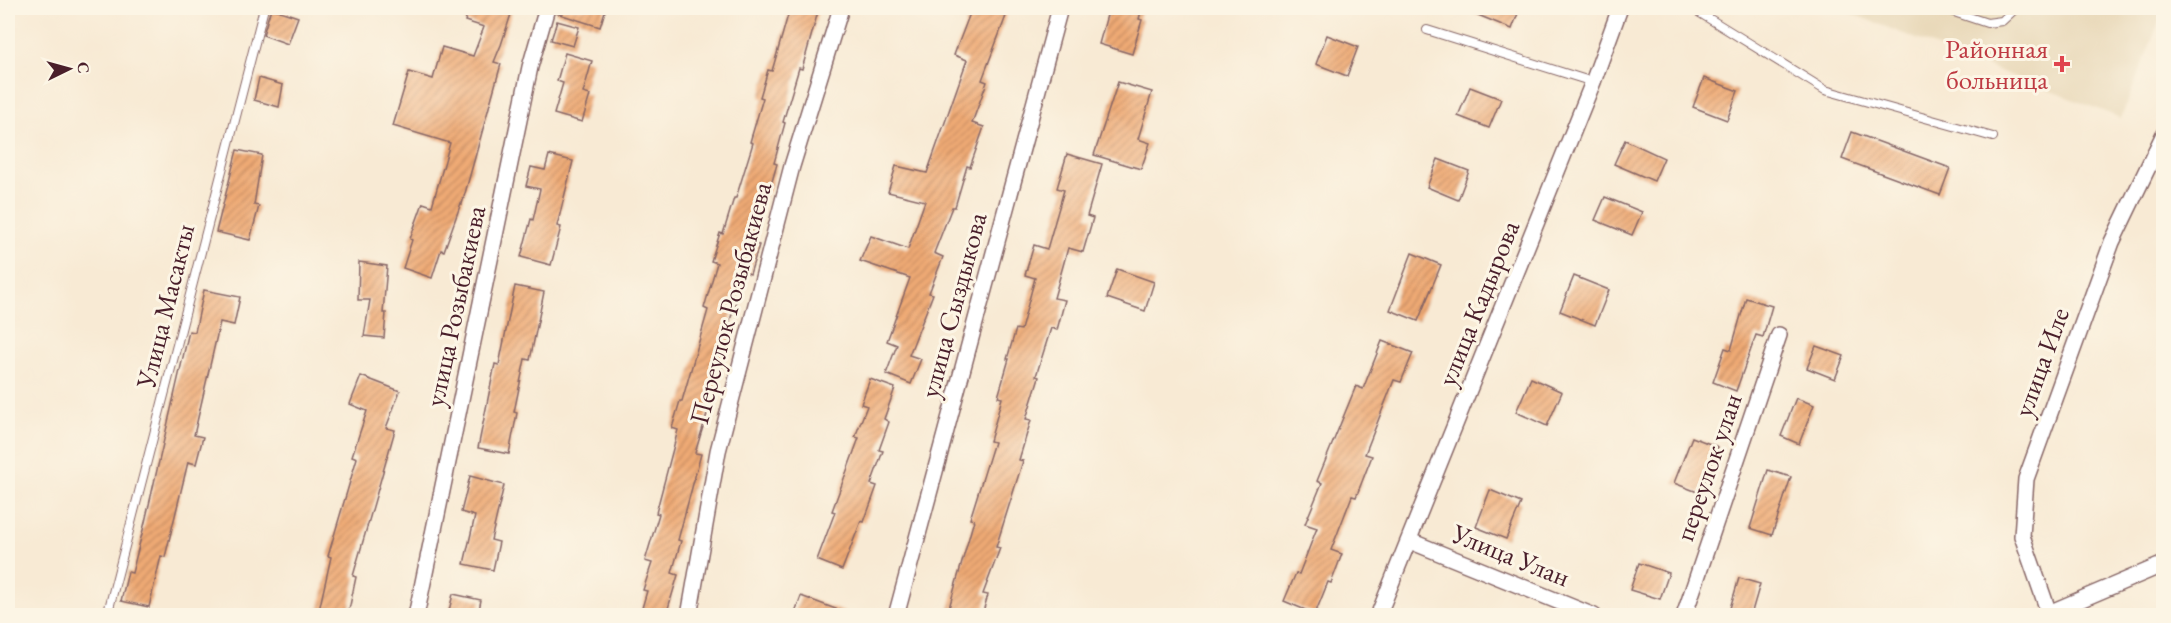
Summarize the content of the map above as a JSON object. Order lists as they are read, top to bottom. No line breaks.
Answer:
{"streets":{"street":["Переулок Розыбакиева","улица Кадырова","улица Сыздыкова","улица Розыбакиева","улица Иле","переулок улан","Улица Улан"],"lane":["Улица Масакты"]},"crossings":[["улица Кадырова","Улица Улан"]],"places":{"health":["Районная больница"]},"north":"right"}
